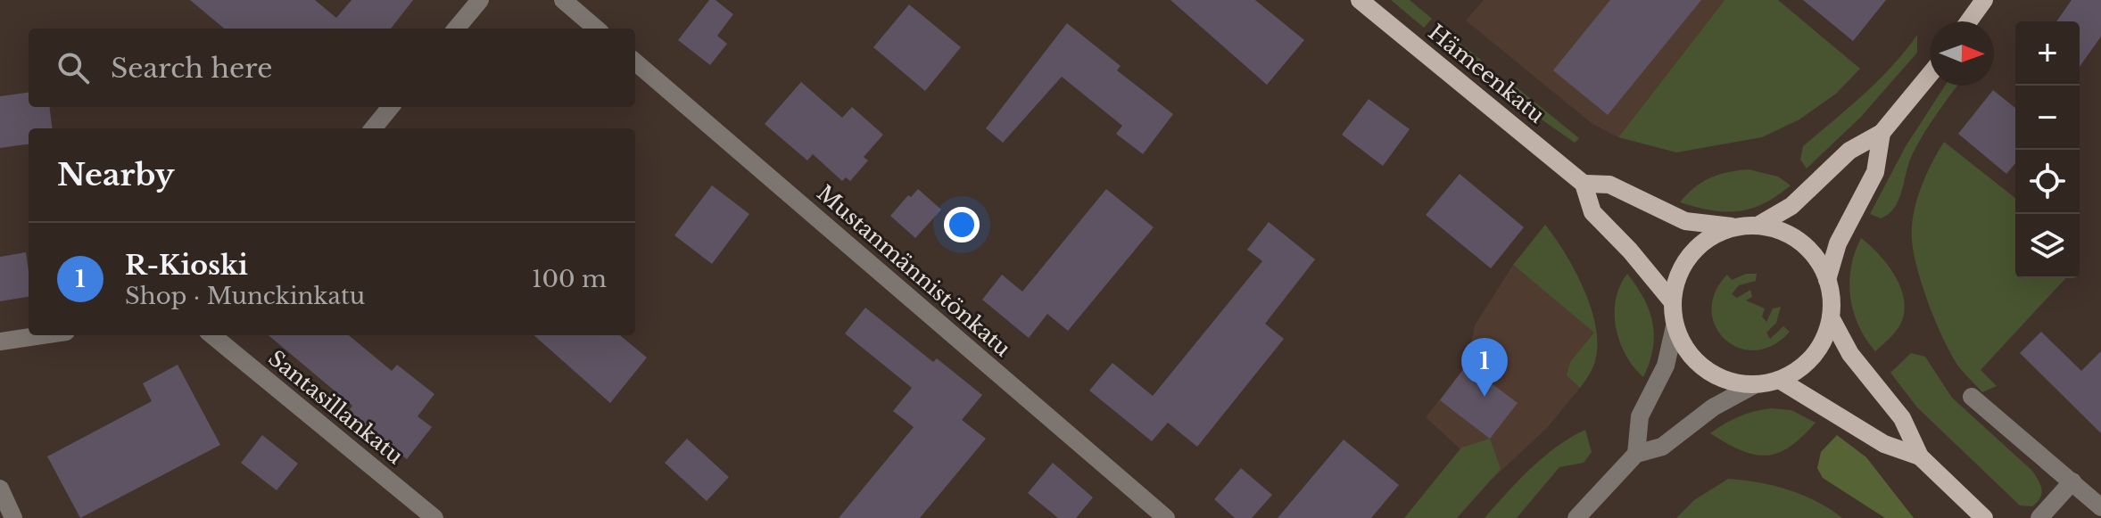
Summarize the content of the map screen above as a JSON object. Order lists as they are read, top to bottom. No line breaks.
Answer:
{"streets":{"main road":["Hämeenkatu"],"street":["Mustanmännistönkatu","Santasillankatu"]},"north":"right","page":{"map_buttons":["+","−"],"search":"Search here","heading":"Nearby","list":[{"mark":"1","name":"R-Kioski","note":"Shop · Munckinkatu","value":"100 m"}],"pins":"1"}}
